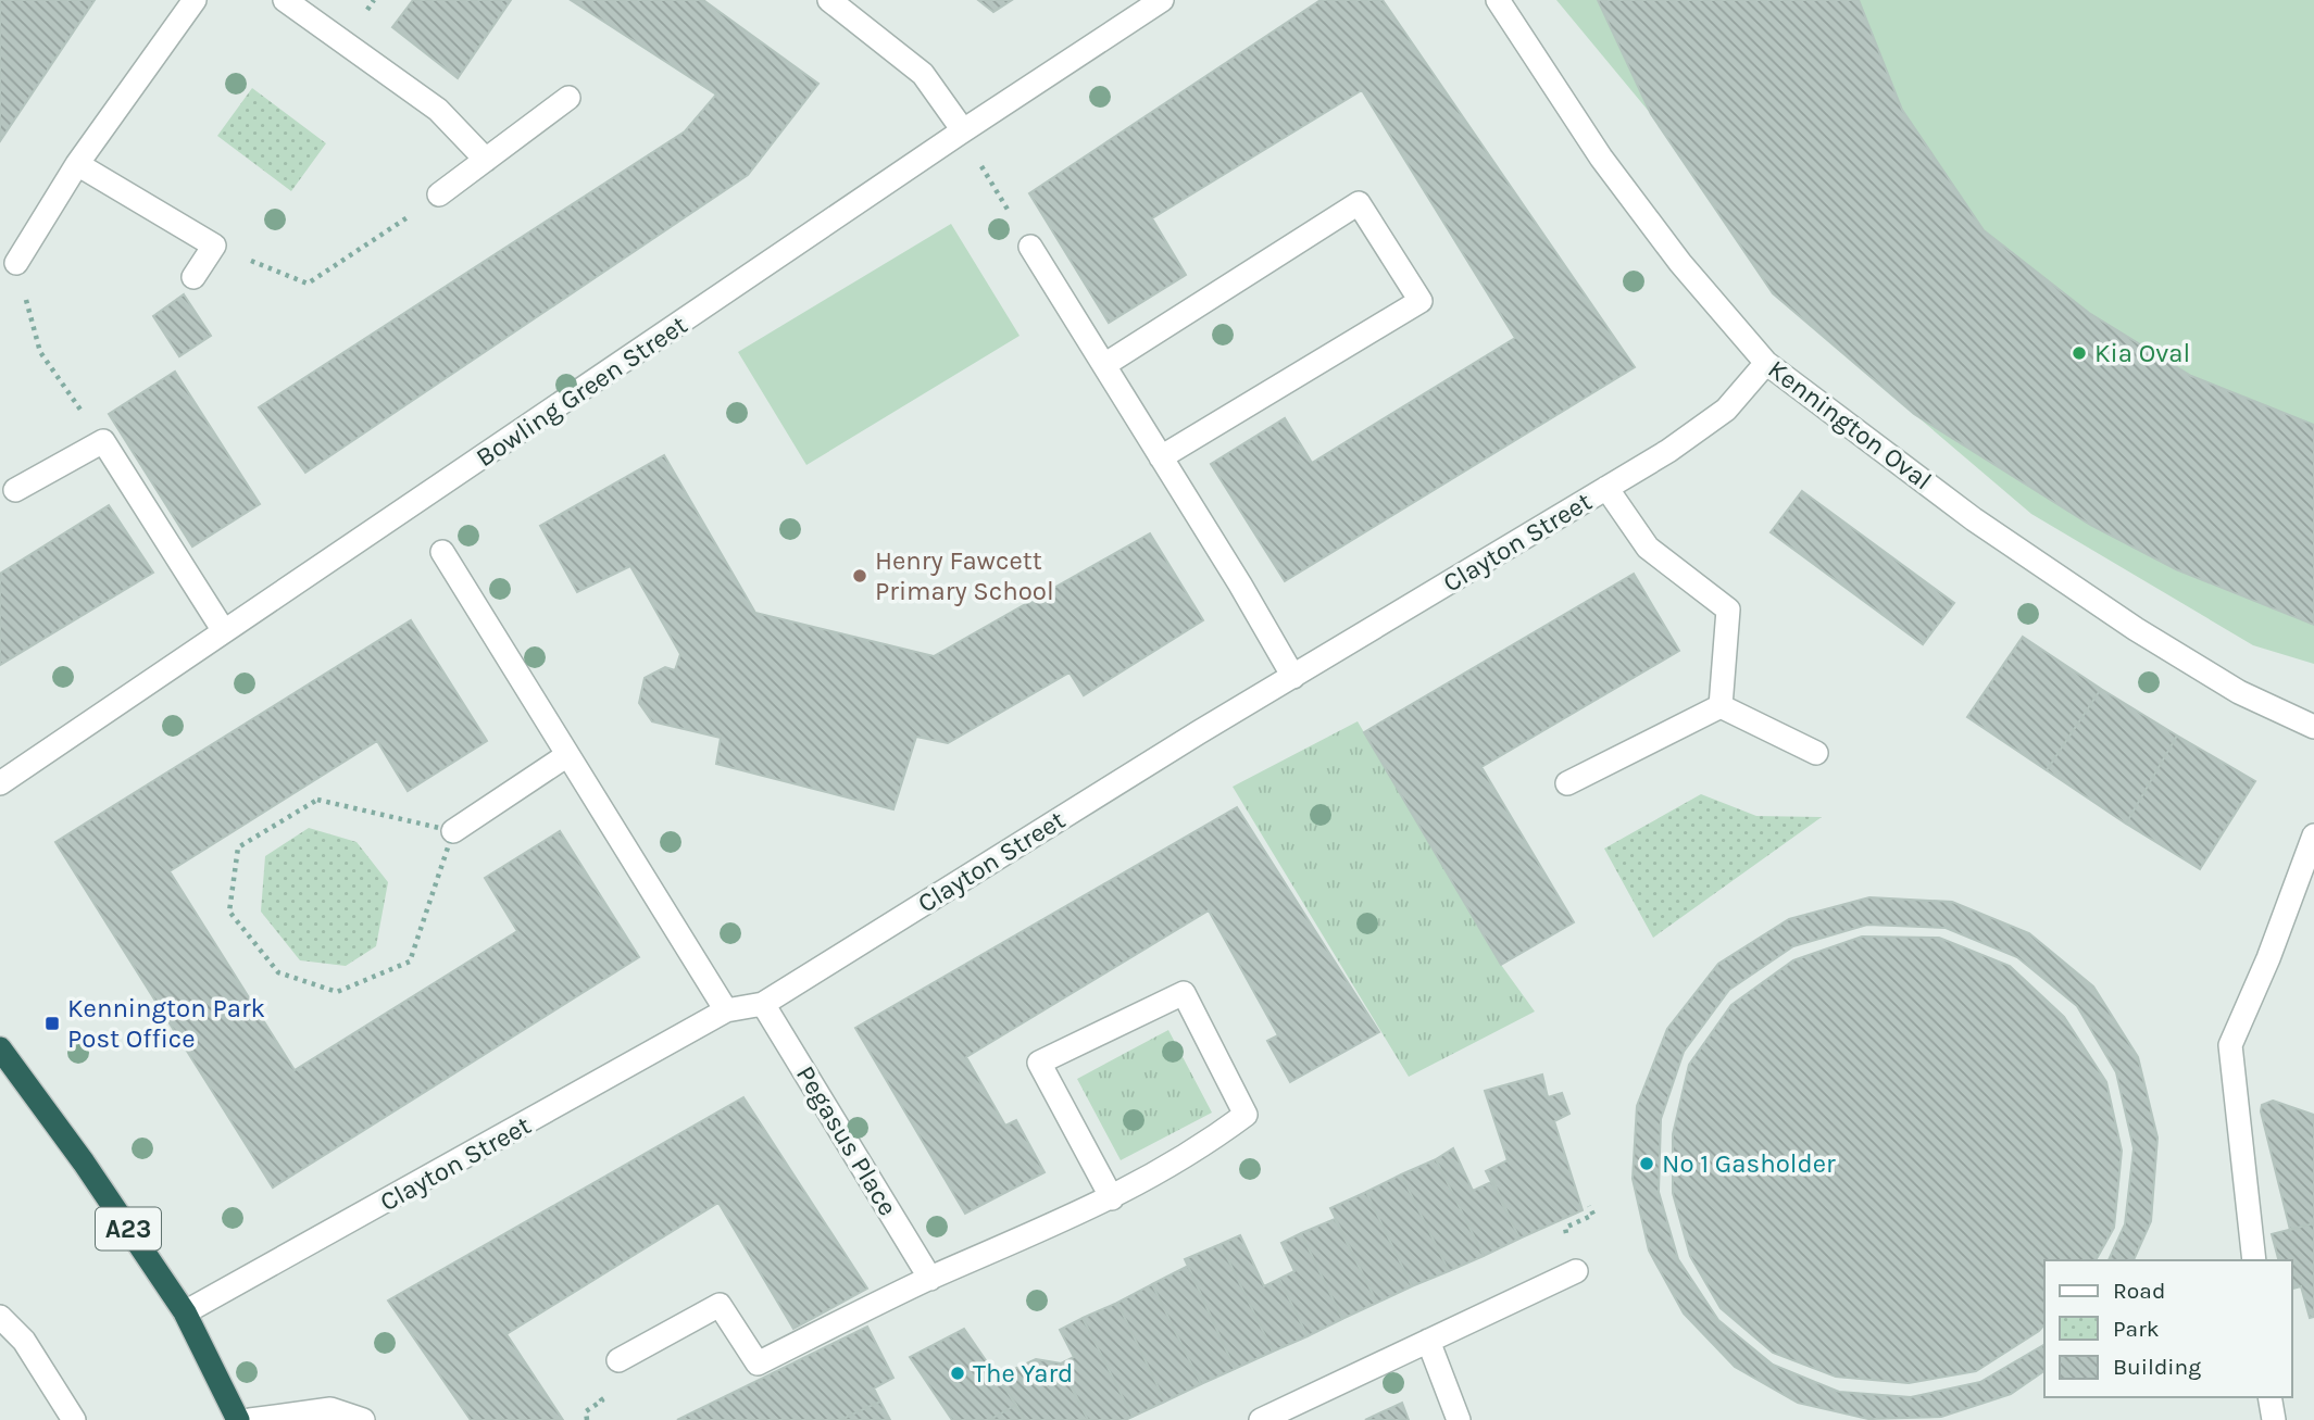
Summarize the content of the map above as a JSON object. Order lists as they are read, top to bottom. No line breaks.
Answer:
{"streets":{"highway":["A23"],"street":["Bowling Green Street","Kennington Oval","Clayton Street","Pegasus Place"]},"crossings":[["Kennington Oval","Clayton Street"],["Clayton Street","Pegasus Place"],["Clayton Street","A23"]],"places":{"other":["Kia Oval","Henry Fawcett Primary School","No 1 Gasholder","The Yard"],"transit":["Kennington Park Post Office"]},"legend":["Road","Park","Building"]}
